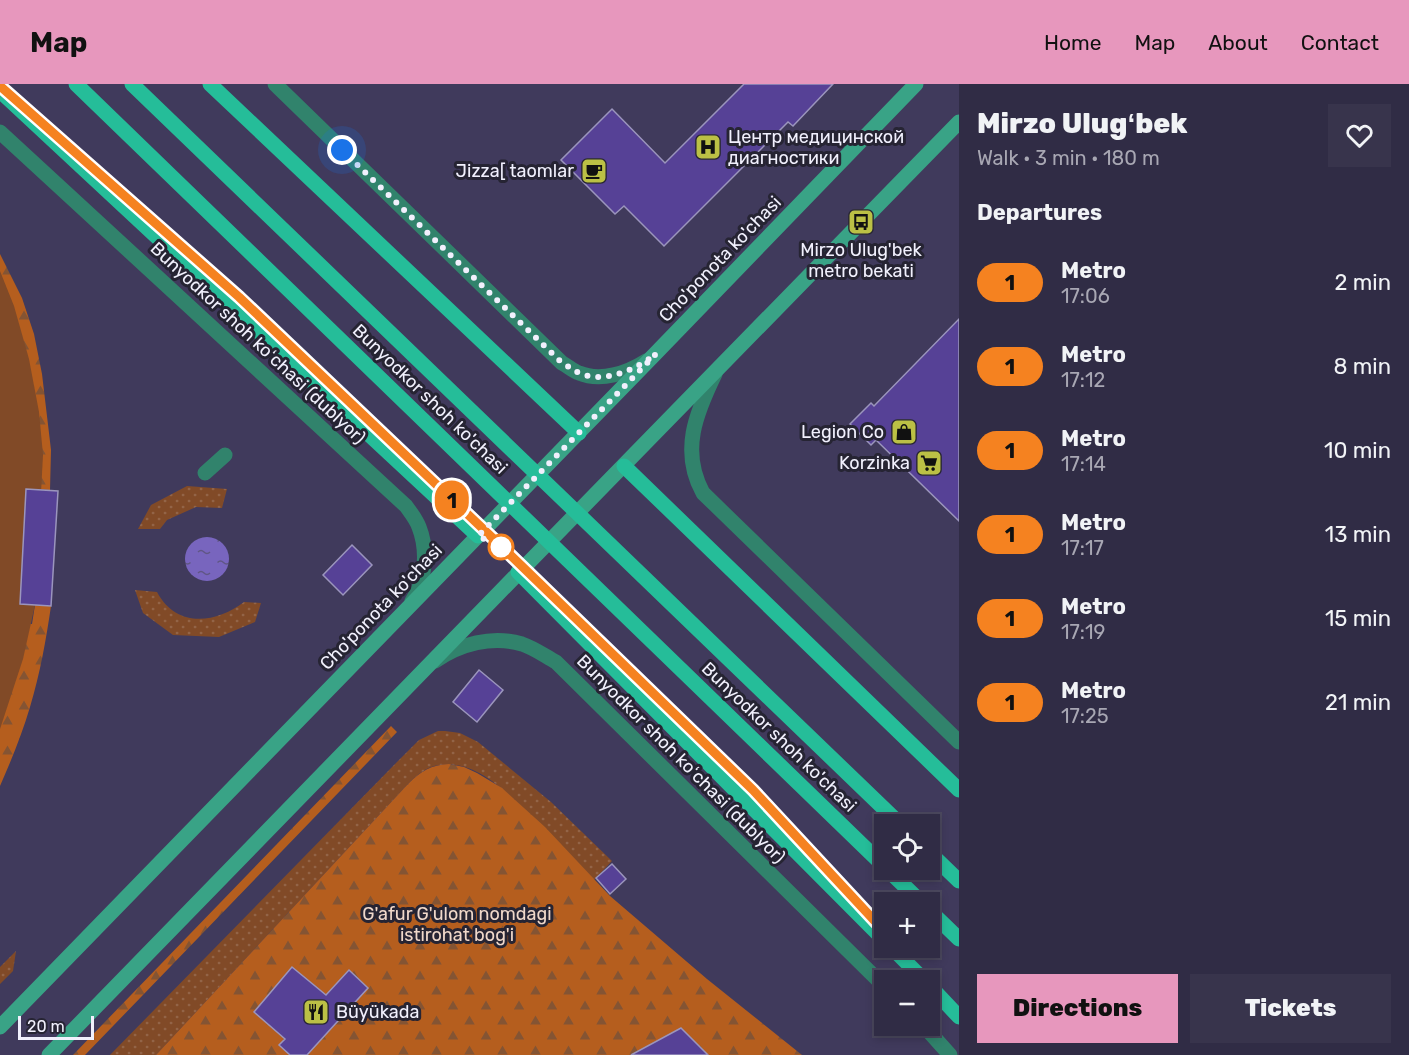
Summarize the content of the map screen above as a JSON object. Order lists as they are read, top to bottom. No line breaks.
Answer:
{"streets":{"main road":["Cho'ponota ko'chasi","Bunyodkor shoh ko'chasi"],"street":["Bunyodkor shoh koʻchasi (dublyor)"]},"crossings":[["Cho'ponota ko'chasi","Bunyodkor shoh koʻchasi (dublyor)"]],"parks":["G'afur G'ulom nomdagi istirohat bog'i"],"places":{"hospital":["Центр медицинской диагностики"],"cafe":["Jizza[ taomlar"],"bus stop":["Mirzo Ulug'bek metro bekati"],"shop":["Legion Co"],"supermarket":["Korzinka"],"restaurant":["Büyükada"]},"lines":["metro line 1"],"scale_bar":"20 m","page":{"header":"Map","nav":["Home","Map","About","Contact"],"on_map":"1","heading":[["Mirzo Ulugʻbek","Walk · 3 min · 180 m"],"Departures"],"list":[{"mark":"1","name":"Metro","note":"17:06","value":"2 min"},{"mark":"1","name":"Metro","note":"17:12","value":"8 min"},{"mark":"1","name":"Metro","note":"17:14","value":"10 min"},{"mark":"1","name":"Metro","note":"17:17","value":"13 min"},{"mark":"1","name":"Metro","note":"17:19","value":"15 min"},{"mark":"1","name":"Metro","note":"17:25","value":"21 min"}],"map_buttons":["+","−"],"buttons":["Directions","Tickets"],"scale":"20 m"}}
